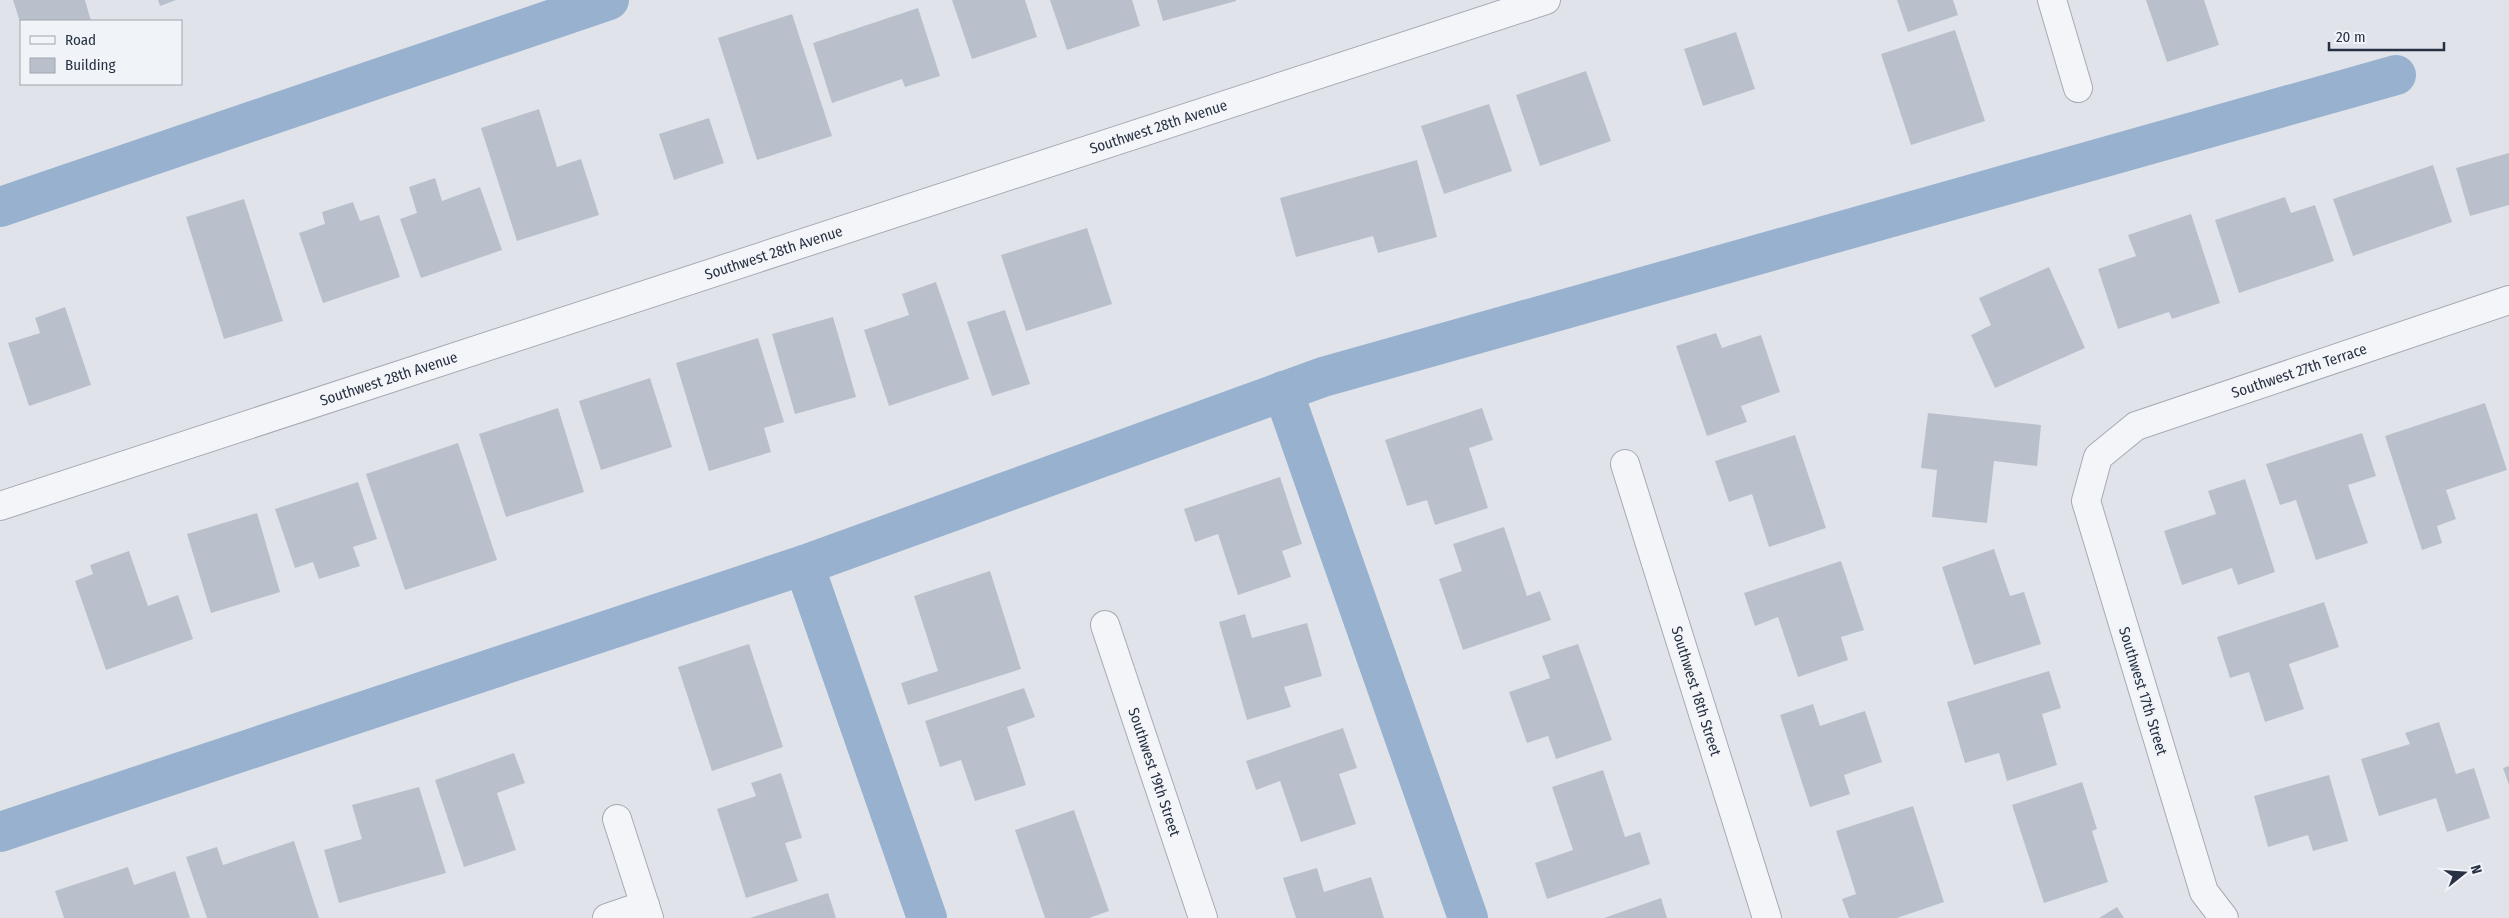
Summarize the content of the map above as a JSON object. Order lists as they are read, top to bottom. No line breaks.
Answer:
{"streets":{"street":["Southwest 28th Avenue","Southwest 27th Terrace","Southwest 18th Street","Southwest 17th Street","Southwest 19th Street"]},"crossings":[["Southwest 27th Terrace","Southwest 17th Street"]],"legend":["Road","Building"],"scale_bar":"20 m","north":"right"}
